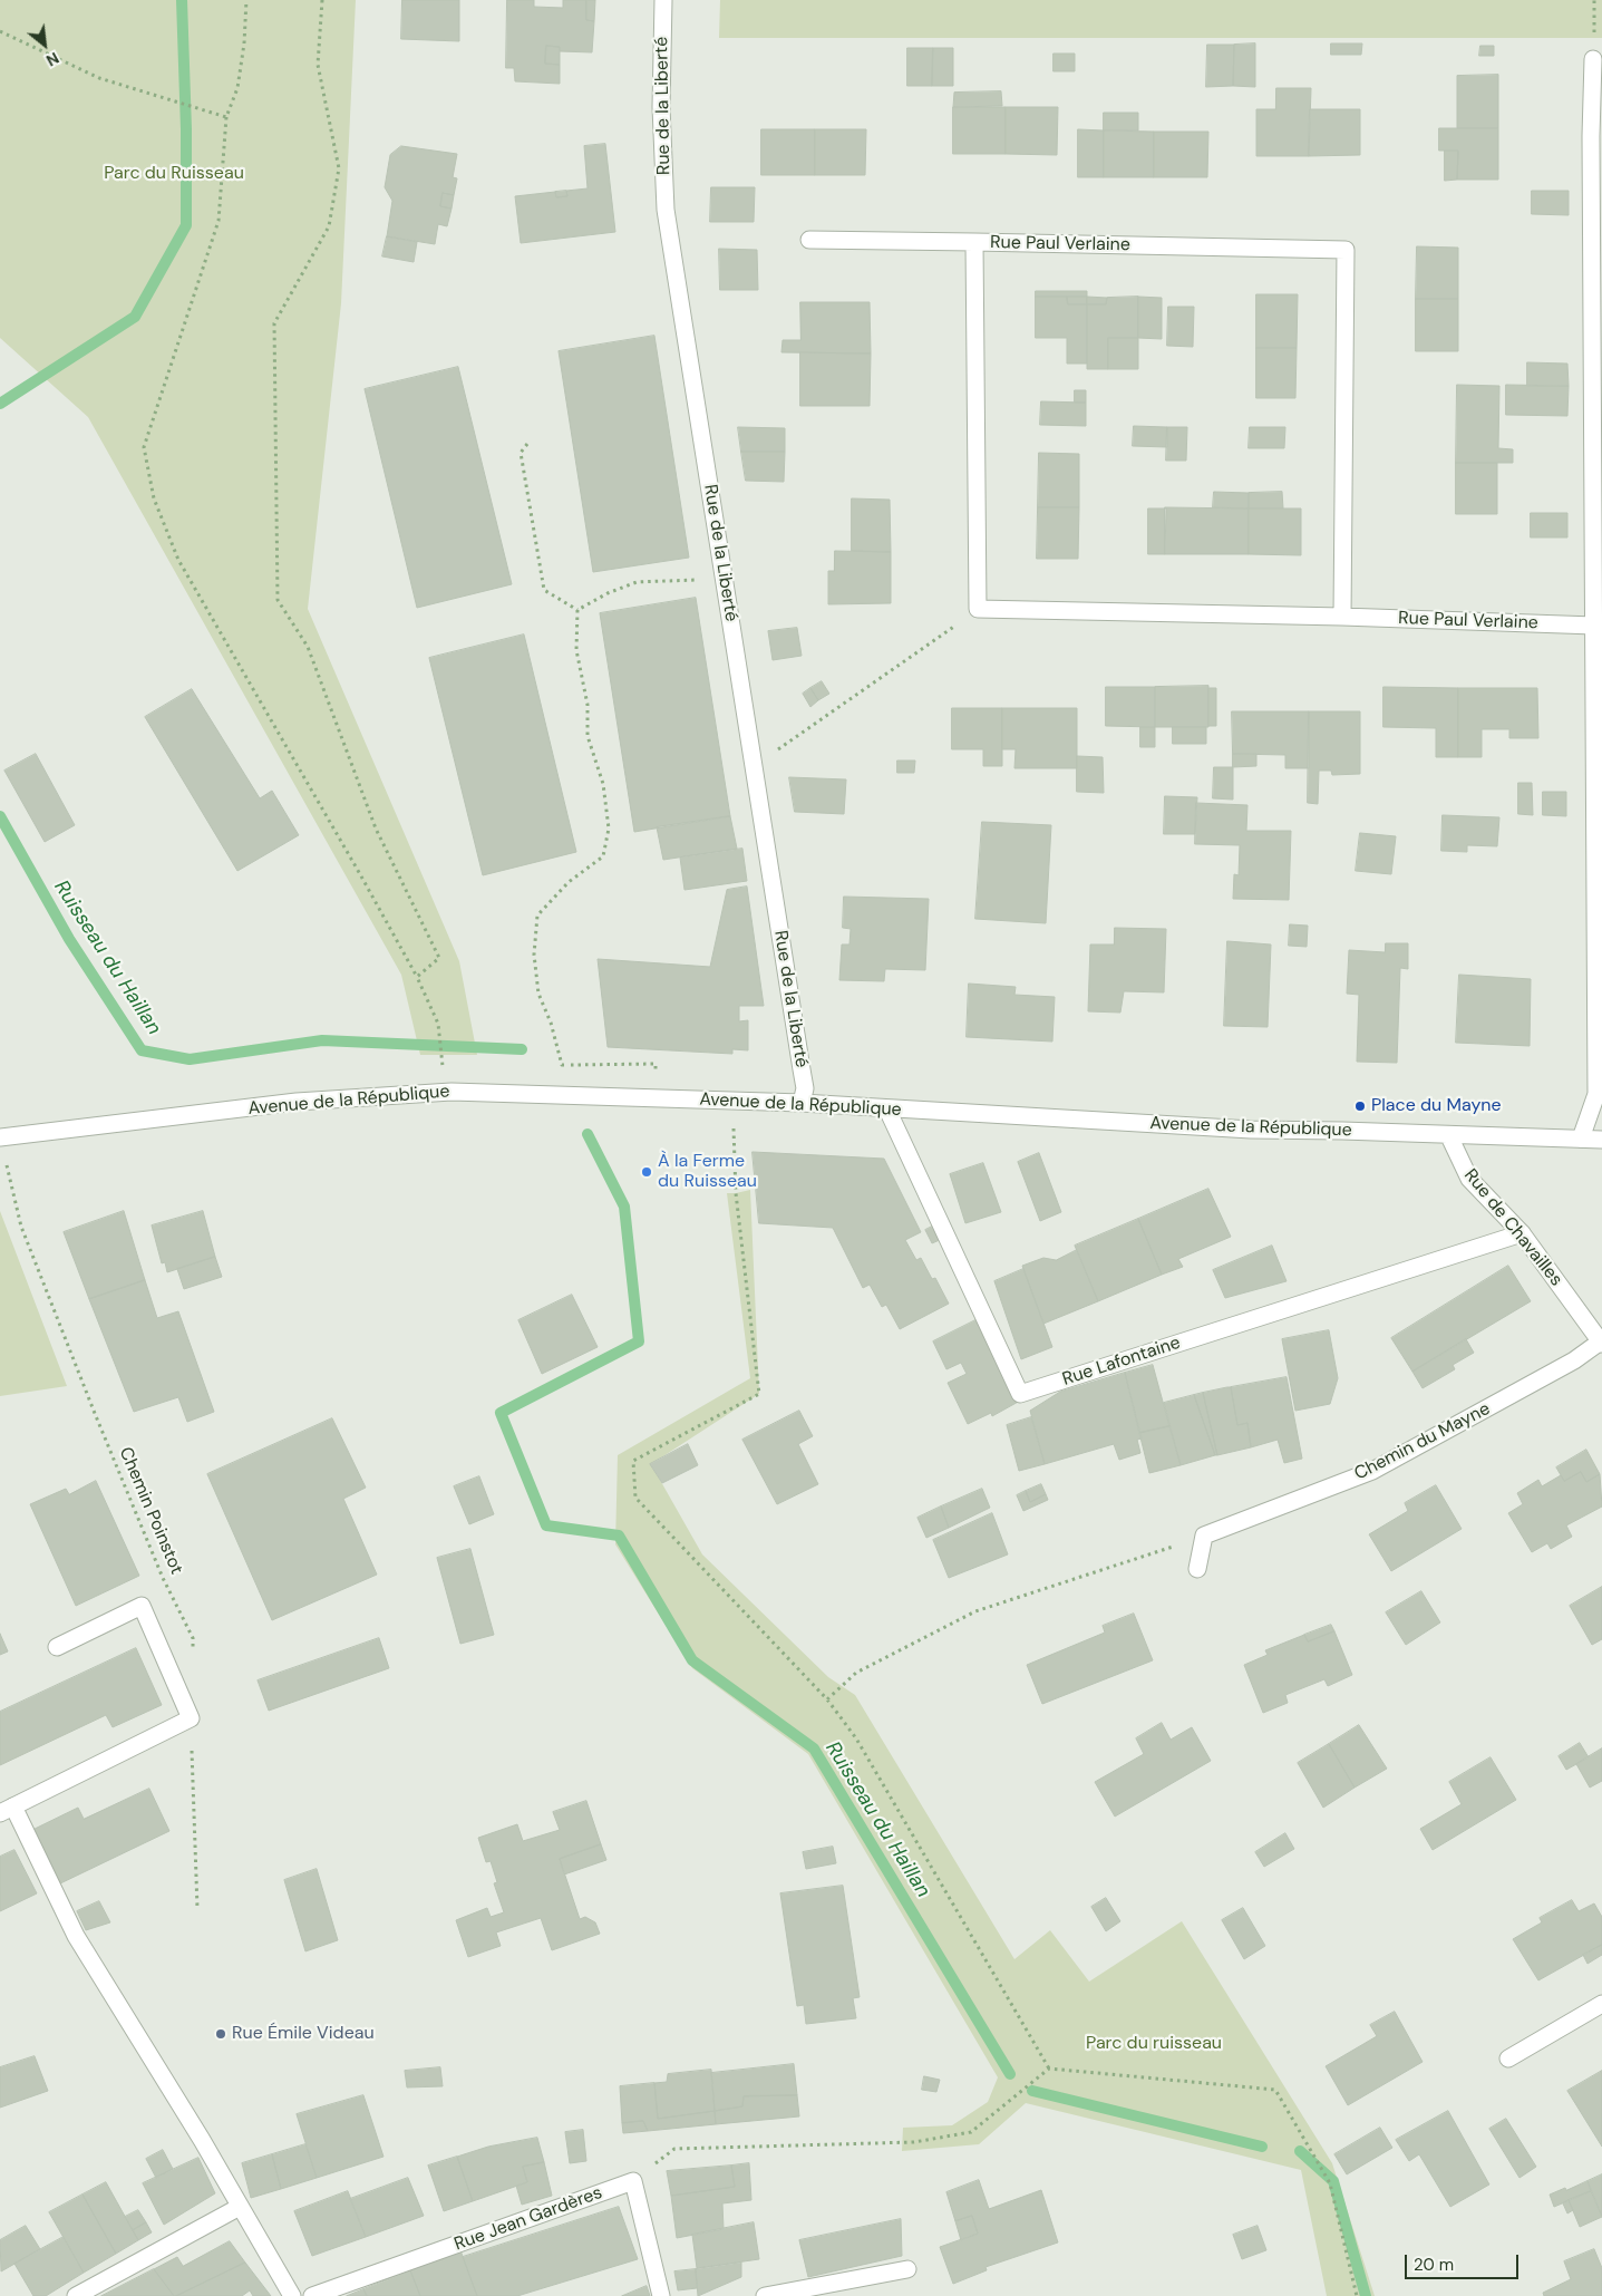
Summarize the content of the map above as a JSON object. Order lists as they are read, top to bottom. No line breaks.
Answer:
{"streets":{"street":["Rue de la Liberté","Rue Paul Verlaine","Avenue de la République","Rue de Chavailles","Rue Lafontaine","Chemin du Mayne","Rue Jean Gardères"],"path":["Chemin Poinstot"]},"crossings":[["Rue de la Liberté","Avenue de la République"],["Avenue de la République","Rue de Chavailles"],["Avenue de la République","Rue Lafontaine"],["Avenue de la République","Chemin Poinstot"],["Rue de Chavailles","Rue Lafontaine"],["Rue de Chavailles","Chemin du Mayne"]],"water":["Ruisseau du Haillan"],"parks":["Parc du Ruisseau","Parc du ruisseau"],"places":["Place du Mayne","À la Ferme du Ruisseau","Rue Émile Videau"],"scale_bar":"20 m","north":"bottom right"}
